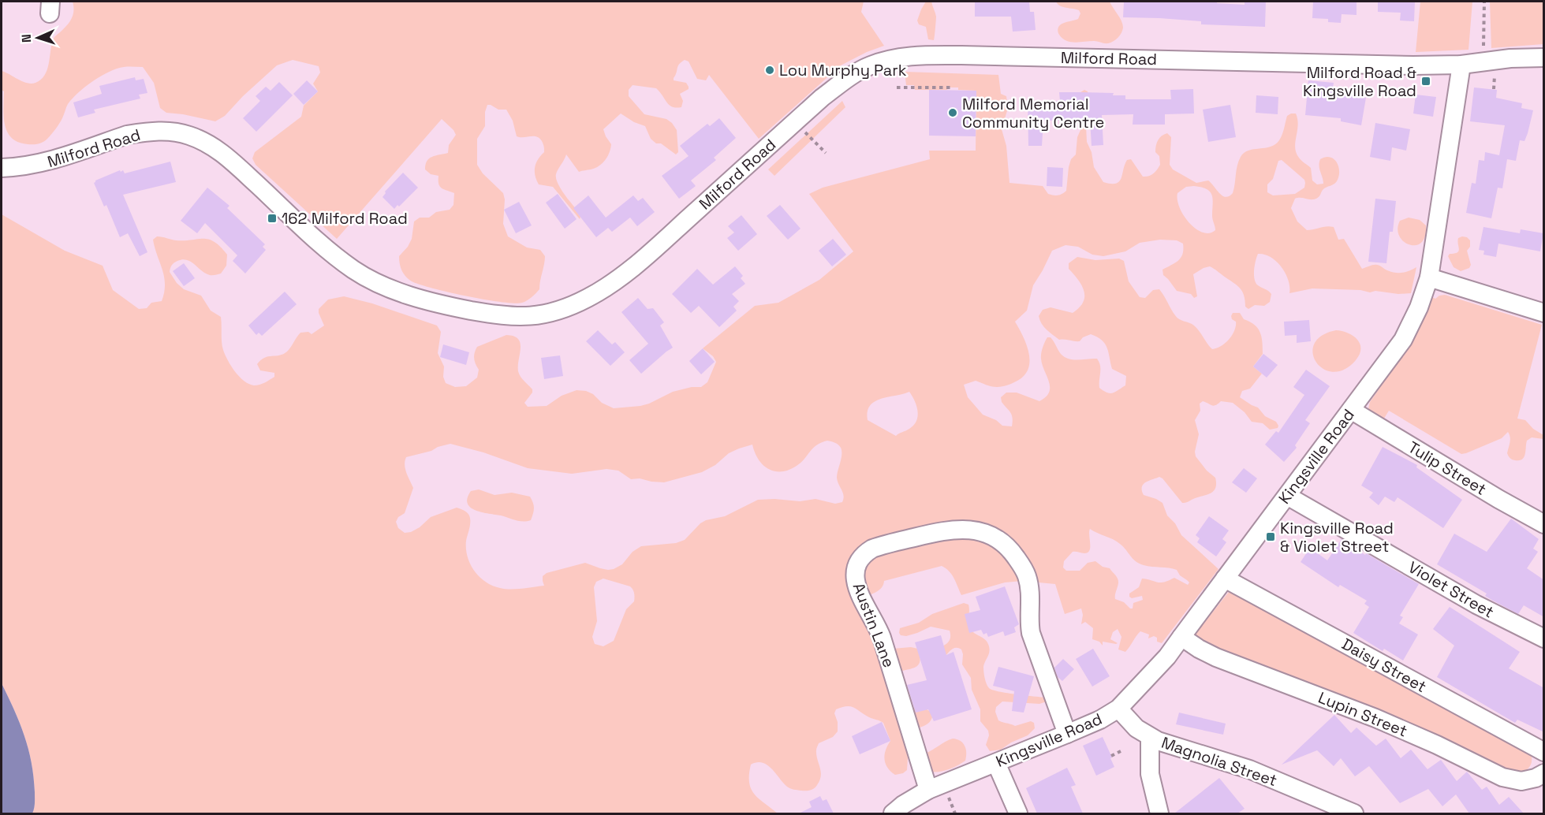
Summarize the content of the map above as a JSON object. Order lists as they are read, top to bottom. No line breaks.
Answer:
{"streets":{"street":["Milford Road","Kingsville Road","Tulip Street","Violet Street","Austin Lane","Daisy Street","Lupin Street","Magnolia Street"]},"crossings":[["Milford Road","Kingsville Road"],["Kingsville Road","Tulip Street"],["Kingsville Road","Violet Street"],["Kingsville Road","Austin Lane"],["Kingsville Road","Daisy Street"],["Kingsville Road","Lupin Street"],["Kingsville Road","Magnolia Street"]],"places":{"other":["Lou Murphy Park","Milford Memorial Community Centre"],"transit":["Milford Road & Kingsville Road","162 Milford Road","Kingsville Road & Violet Street"]},"north":"left"}
